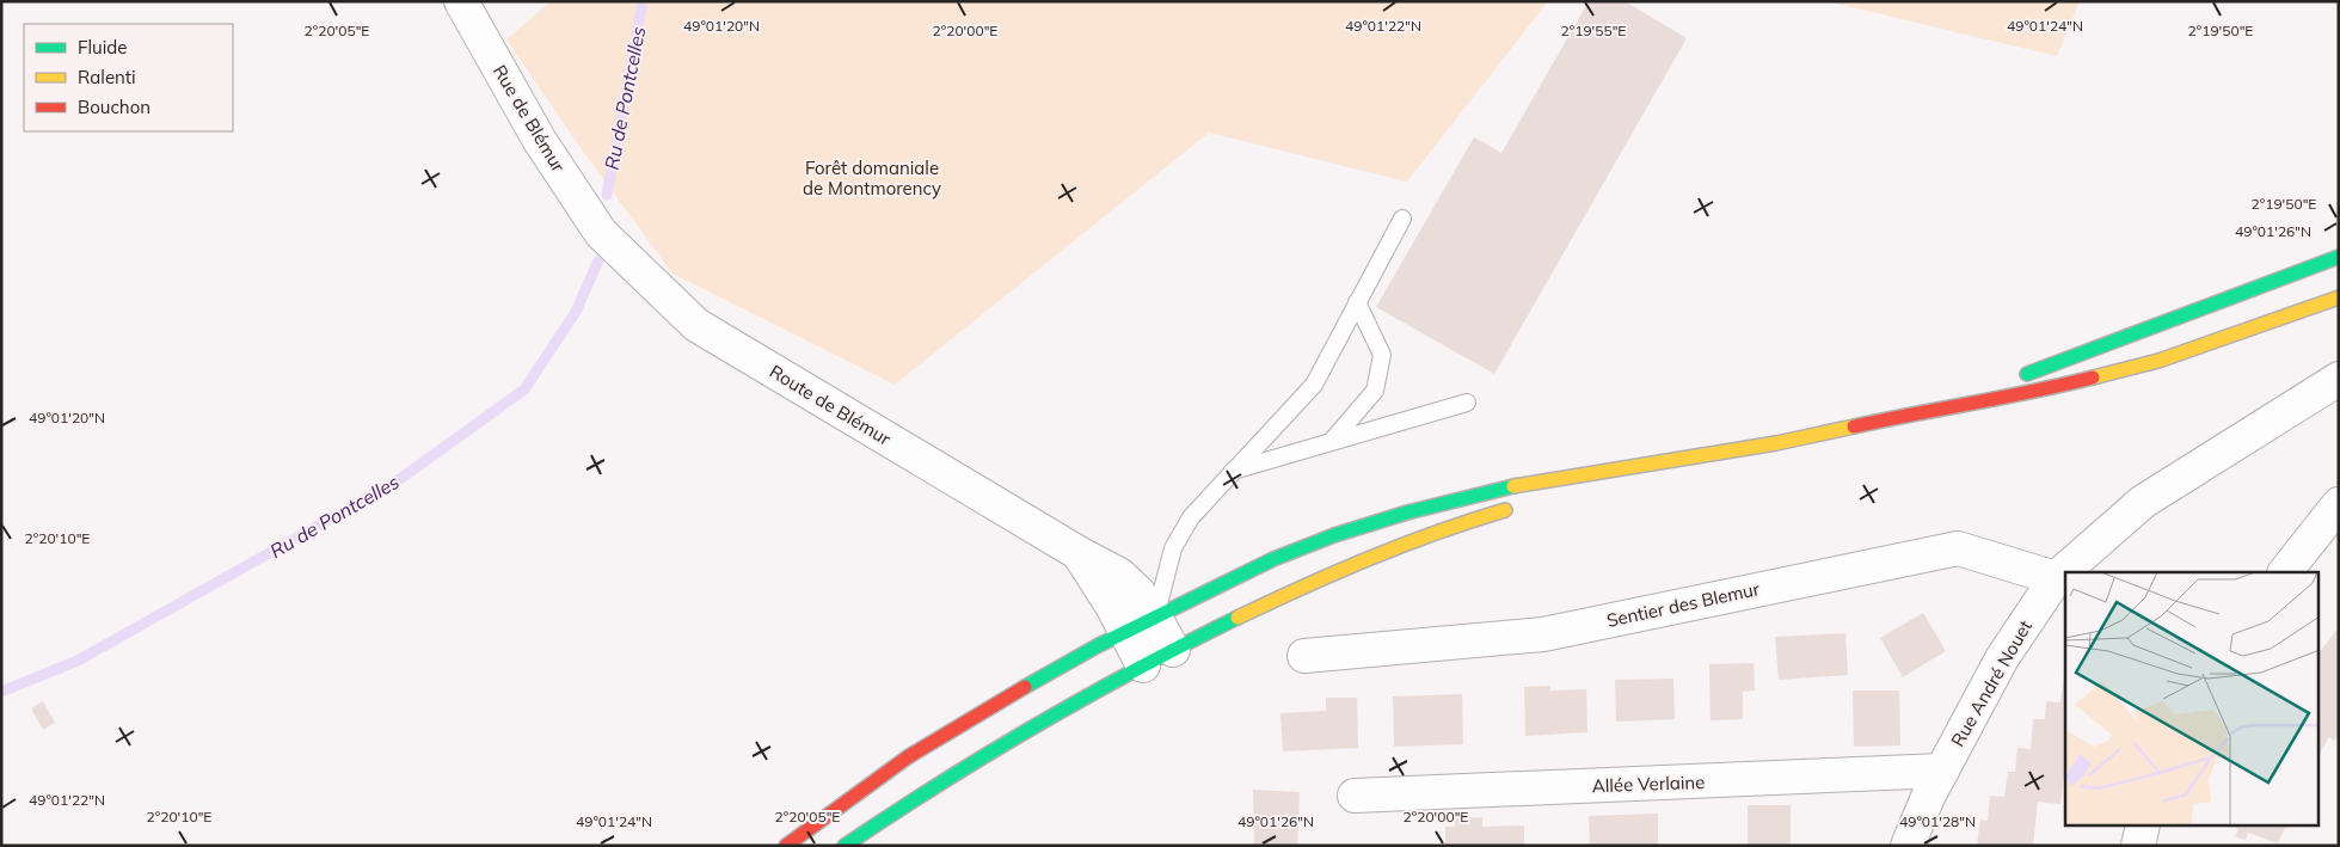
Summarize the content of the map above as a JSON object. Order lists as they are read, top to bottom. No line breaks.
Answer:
{"streets":{"street":["Rue de Blémur","Route de Blémur","Sentier des Blemur","Rue André Nouet","Allée Verlaine"]},"crossings":[["Rue de Blémur","Route de Blémur"],["Sentier des Blemur","Rue André Nouet"],["Rue André Nouet","Allée Verlaine"]],"water":["Ru de Pontcelles"],"parks":["Forêt domaniale de Montmorency"],"legend":["Fluide","Ralenti","Bouchon"],"coordinates":["49°01'20\"N","49°01'22\"N","49°01'24\"N","2°20'05\"E","2°20'00\"E","2°19'55\"E","2°19'50\"E","49°01'26\"N","2°20'10\"E","49°01'28\"N"]}
